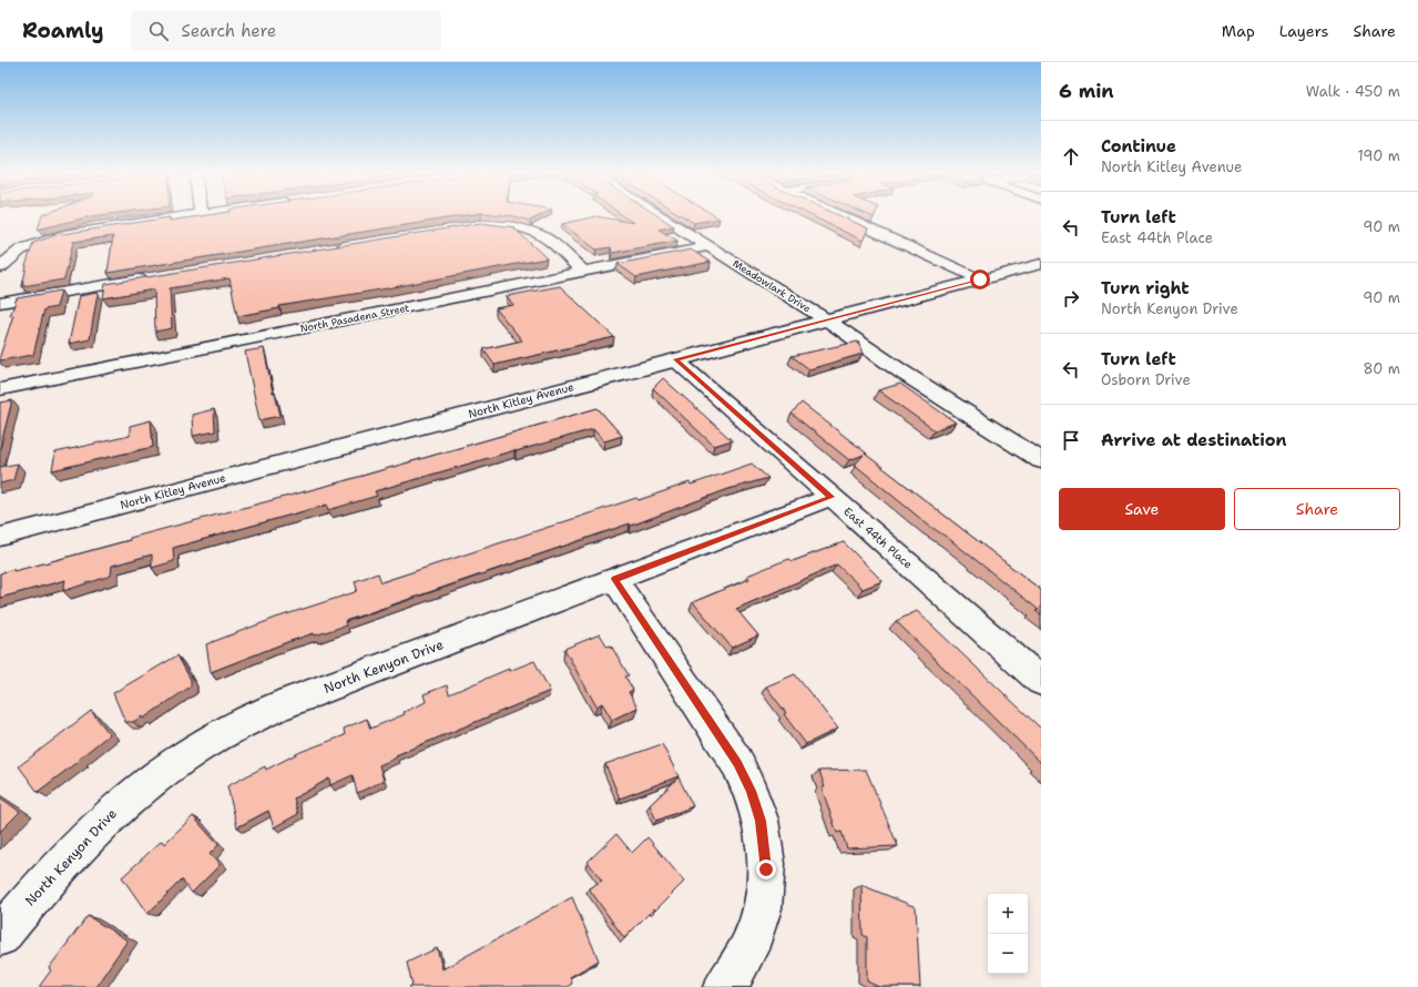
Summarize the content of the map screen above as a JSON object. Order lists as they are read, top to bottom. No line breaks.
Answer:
{"streets":{"street":["Meadowlark Drive","North Pasadena Street","North Kitley Avenue","East 44th Place","North Kenyon Drive"]},"crossings":[["Meadowlark Drive","North Pasadena Street"],["Meadowlark Drive","North Kitley Avenue"],["North Kitley Avenue","East 44th Place"],["East 44th Place","North Kenyon Drive"]],"page":{"header":"Roamly","search":"Search here","nav":["Map","Layers","Share"],"heading":["6 min","Walk · 450 m"],"list":[["Continue","North Kitley Avenue","190 m"],["Turn left","East 44th Place","90 m"],["Turn right","North Kenyon Drive","90 m"],["Turn left","Osborn Drive","80 m"],"Arrive at destination"],"buttons":["Save","Share"],"map_buttons":["+","−"]}}
